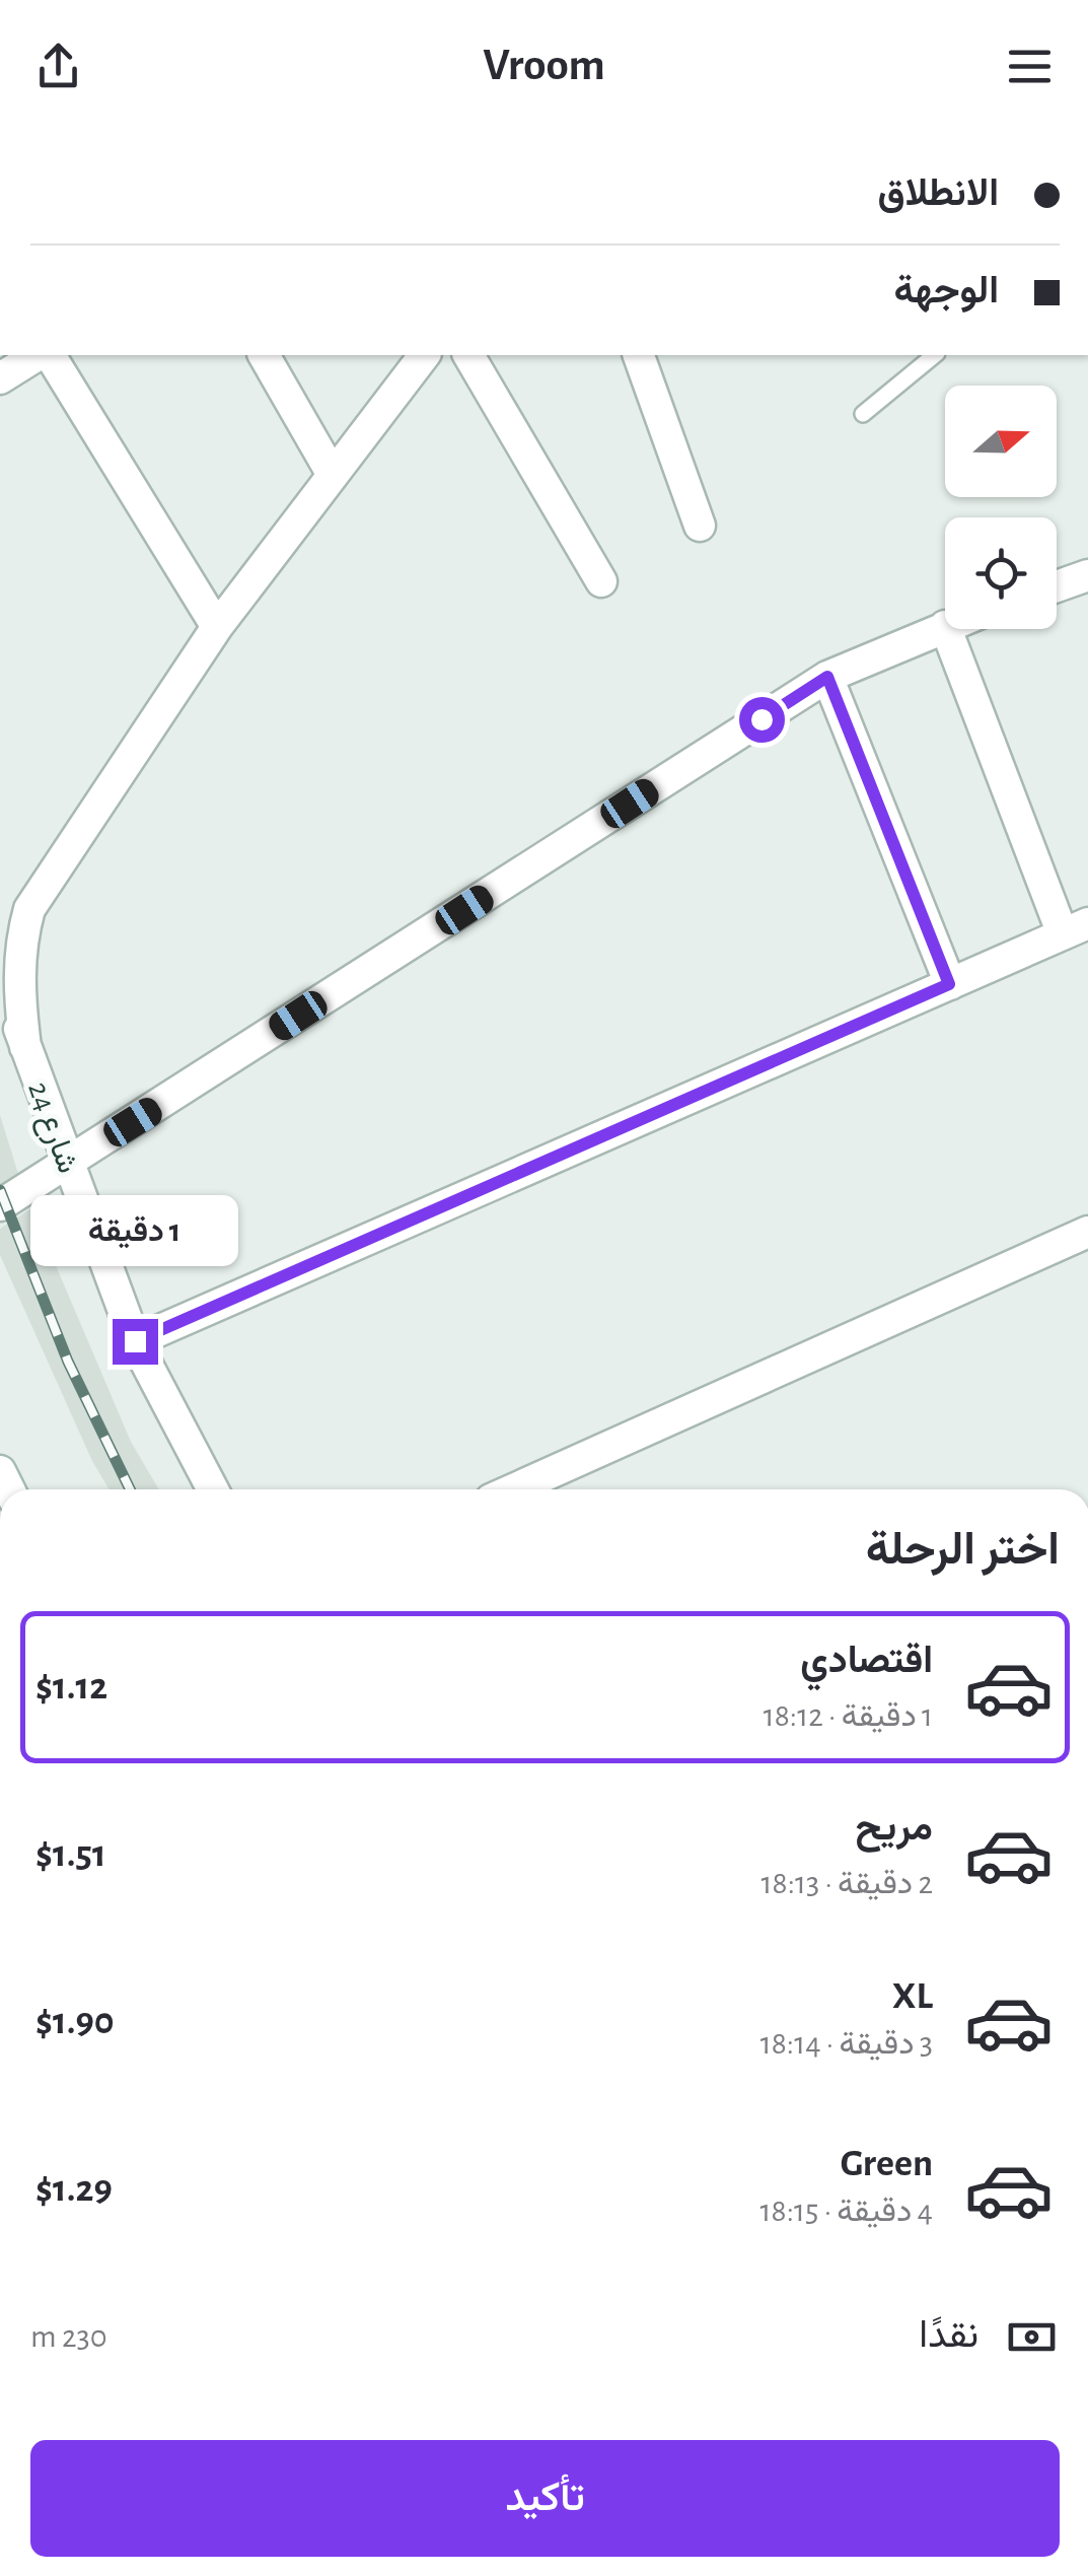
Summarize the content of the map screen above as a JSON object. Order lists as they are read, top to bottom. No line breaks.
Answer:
{"streets":{"street":["شارع 24"]},"north":"right","page":{"header":"Vroom","banner":["الانطلاق","الوجهة"],"bubble":"1 دقيقة","heading":"اختر الرحلة","list":[{"name":"اقتصادي","note":"1 دقيقة · 18:12","value":"$1.12"},{"name":"مريح","note":"2 دقيقة · 18:13","value":"$1.51"},{"name":"XL","note":"3 دقيقة · 18:14","value":"$1.90"},{"name":"Green","note":"4 دقيقة · 18:15","value":"$1.29"}],"pay":["نقدًا","230 m"],"buttons":"تأكيد"}}
